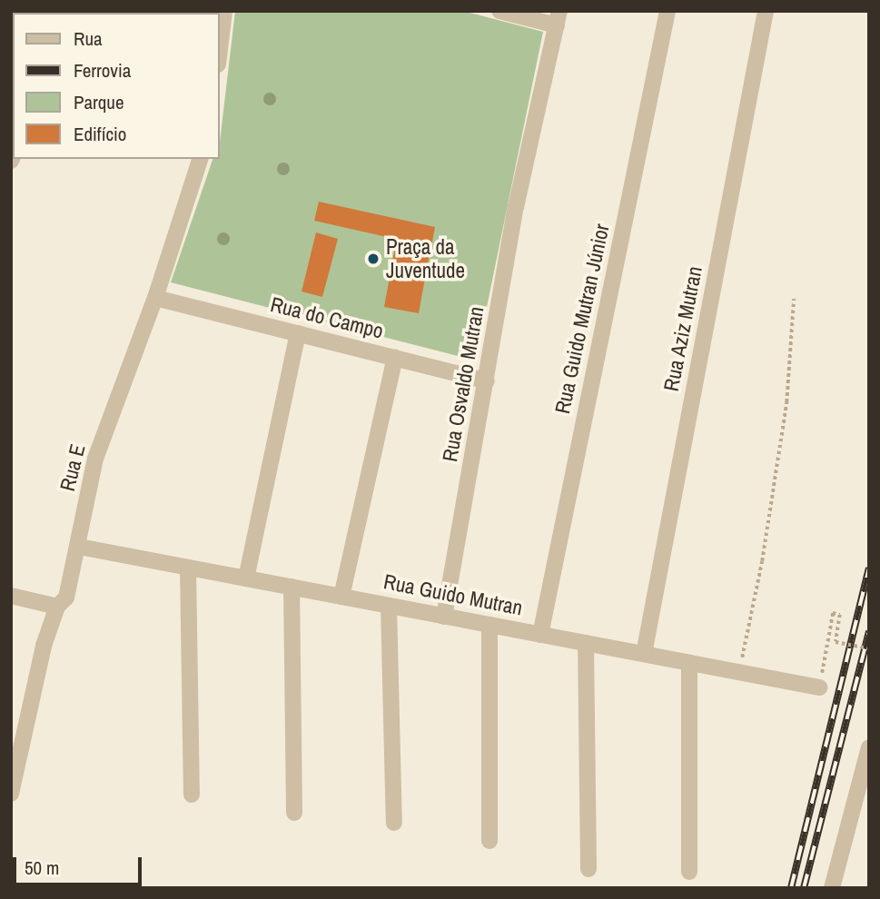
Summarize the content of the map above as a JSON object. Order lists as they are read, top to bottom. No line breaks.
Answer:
{"streets":{"street":["Rua do Campo","Rua Guido Mutran Júnior","Rua Aziz Mutran","Rua Osvaldo Mutran","Rua E","Rua Guido Mutran"]},"crossings":[["Rua do Campo","Rua Osvaldo Mutran"],["Rua do Campo","Rua E"],["Rua Guido Mutran Júnior","Rua Guido Mutran"],["Rua Aziz Mutran","Rua Guido Mutran"],["Rua Osvaldo Mutran","Rua Guido Mutran"],["Rua E","Rua Guido Mutran"]],"places":["Praça da Juventude"],"legend":["Rua","Ferrovia","Parque","Edifício"],"scale_bar":"50 m"}
